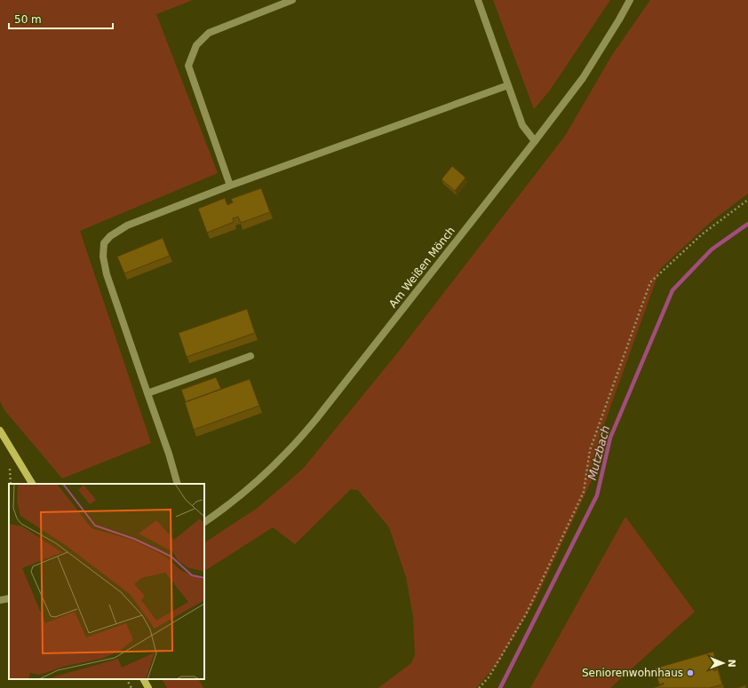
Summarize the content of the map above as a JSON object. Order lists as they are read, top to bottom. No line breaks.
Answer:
{"streets":{"street":["Am Weißen Mönch"]},"water":["Mutzbach"],"places":["Seniorenwohnhaus"],"scale_bar":"50 m","north":"right"}
